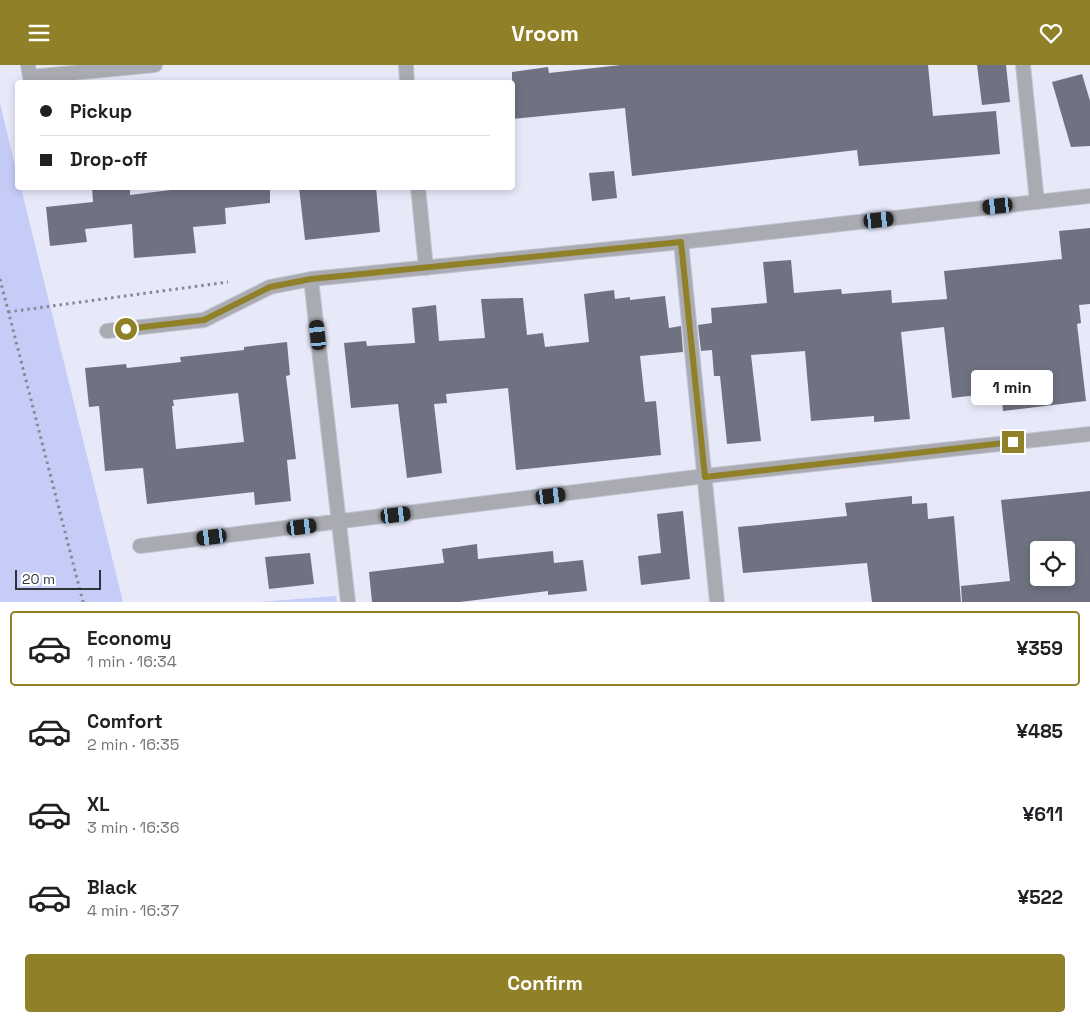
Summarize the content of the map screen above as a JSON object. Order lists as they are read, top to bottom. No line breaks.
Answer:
{"scale_bar":"20 m","page":{"header":"Vroom","banner":["Pickup","Drop-off"],"bubble":"1 min","scale":"20 m","list":[{"name":"Economy","note":"1 min · 16:34","value":"¥359"},{"name":"Comfort","note":"2 min · 16:35","value":"¥485"},{"name":"XL","note":"3 min · 16:36","value":"¥611"},{"name":"Black","note":"4 min · 16:37","value":"¥522"}],"buttons":"Confirm"}}
